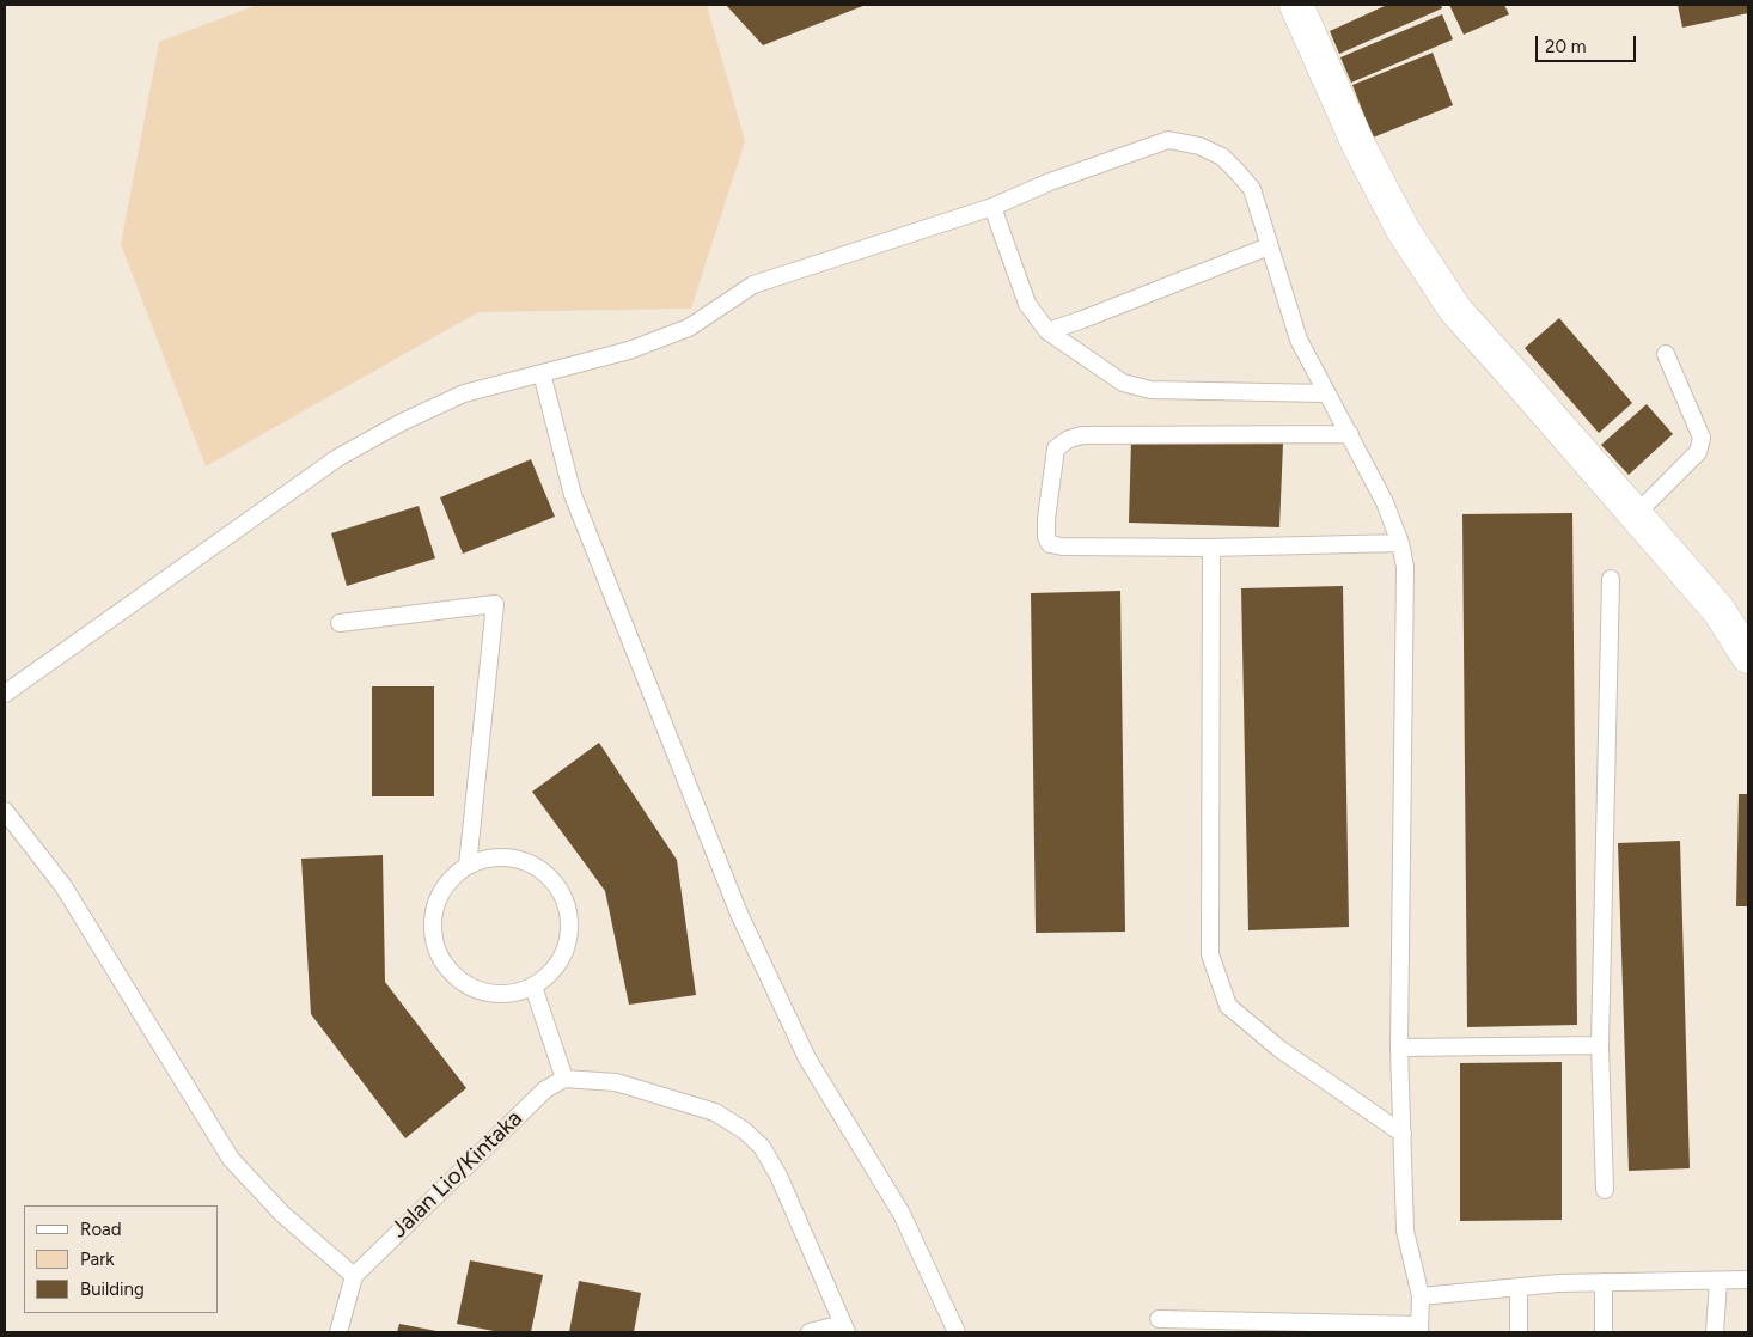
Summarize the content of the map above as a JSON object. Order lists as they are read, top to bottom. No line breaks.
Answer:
{"streets":{"lane":["Jalan Lio/Kintaka"]},"legend":["Road","Park","Building"],"scale_bar":"20 m"}
